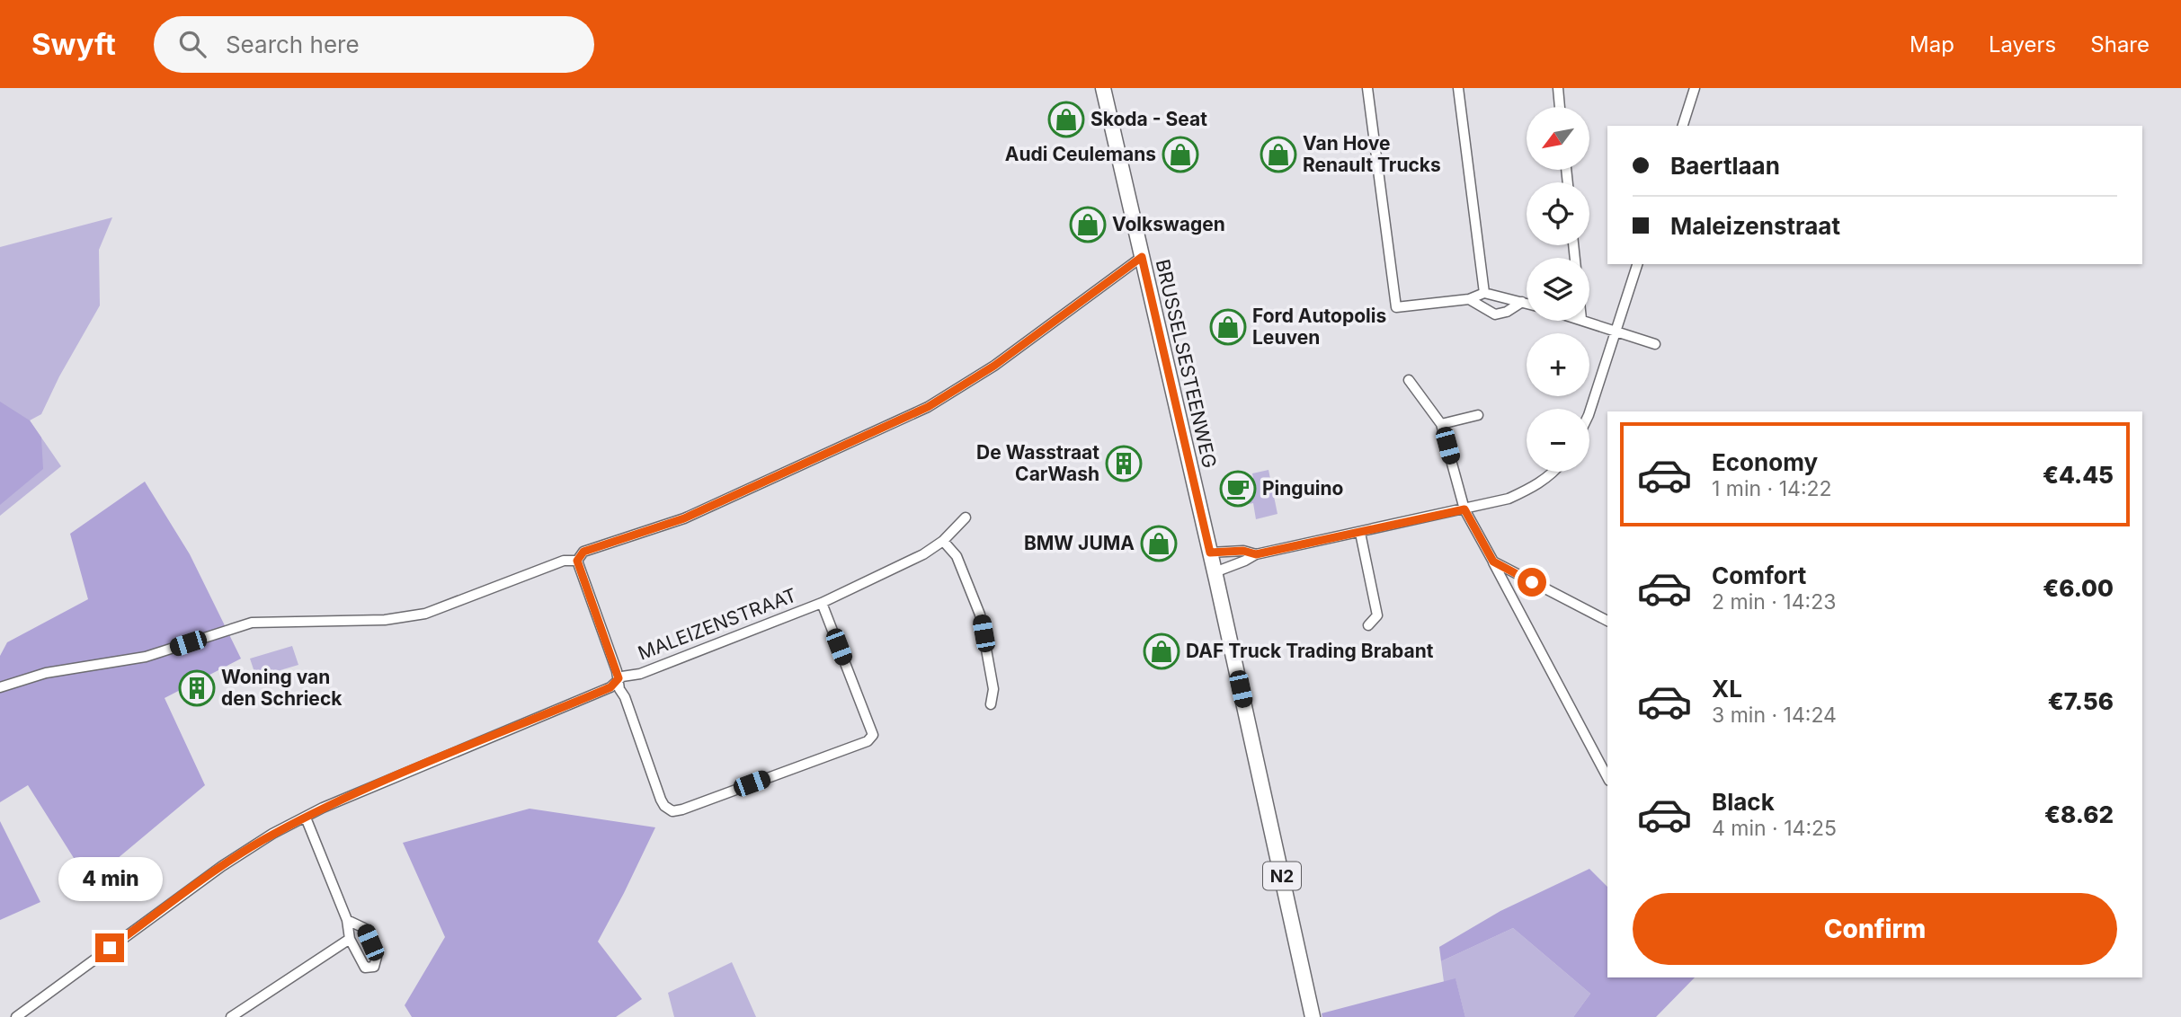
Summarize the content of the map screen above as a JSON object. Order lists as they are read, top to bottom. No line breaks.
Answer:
{"streets":{"main road":["BRUSSELSESTEENWEG","N2"],"street":["MALEIZENSTRAAT"]},"places":{"shop":["Skoda - Seat","Audi Ceulemans","Van Hove Renault Trucks","Volkswagen","Ford Autopolis Leuven","BMW JUMA","DAF Truck Trading Brabant"],"building":["De Wasstraat CarWash","Woning van den Schrieck"],"cafe":["Pinguino"]},"north":"bottom left","page":{"header":"Swyft","search":"Search here","nav":["Map","Layers","Share"],"map_buttons":["+","−"],"banner":["Baertlaan","Maleizenstraat"],"list":[{"name":"Economy","note":"1 min · 14:22","value":"€4.45"},{"name":"Comfort","note":"2 min · 14:23","value":"€6.00"},{"name":"XL","note":"3 min · 14:24","value":"€7.56"},{"name":"Black","note":"4 min · 14:25","value":"€8.62"}],"bubble":"4 min","buttons":"Confirm"}}
